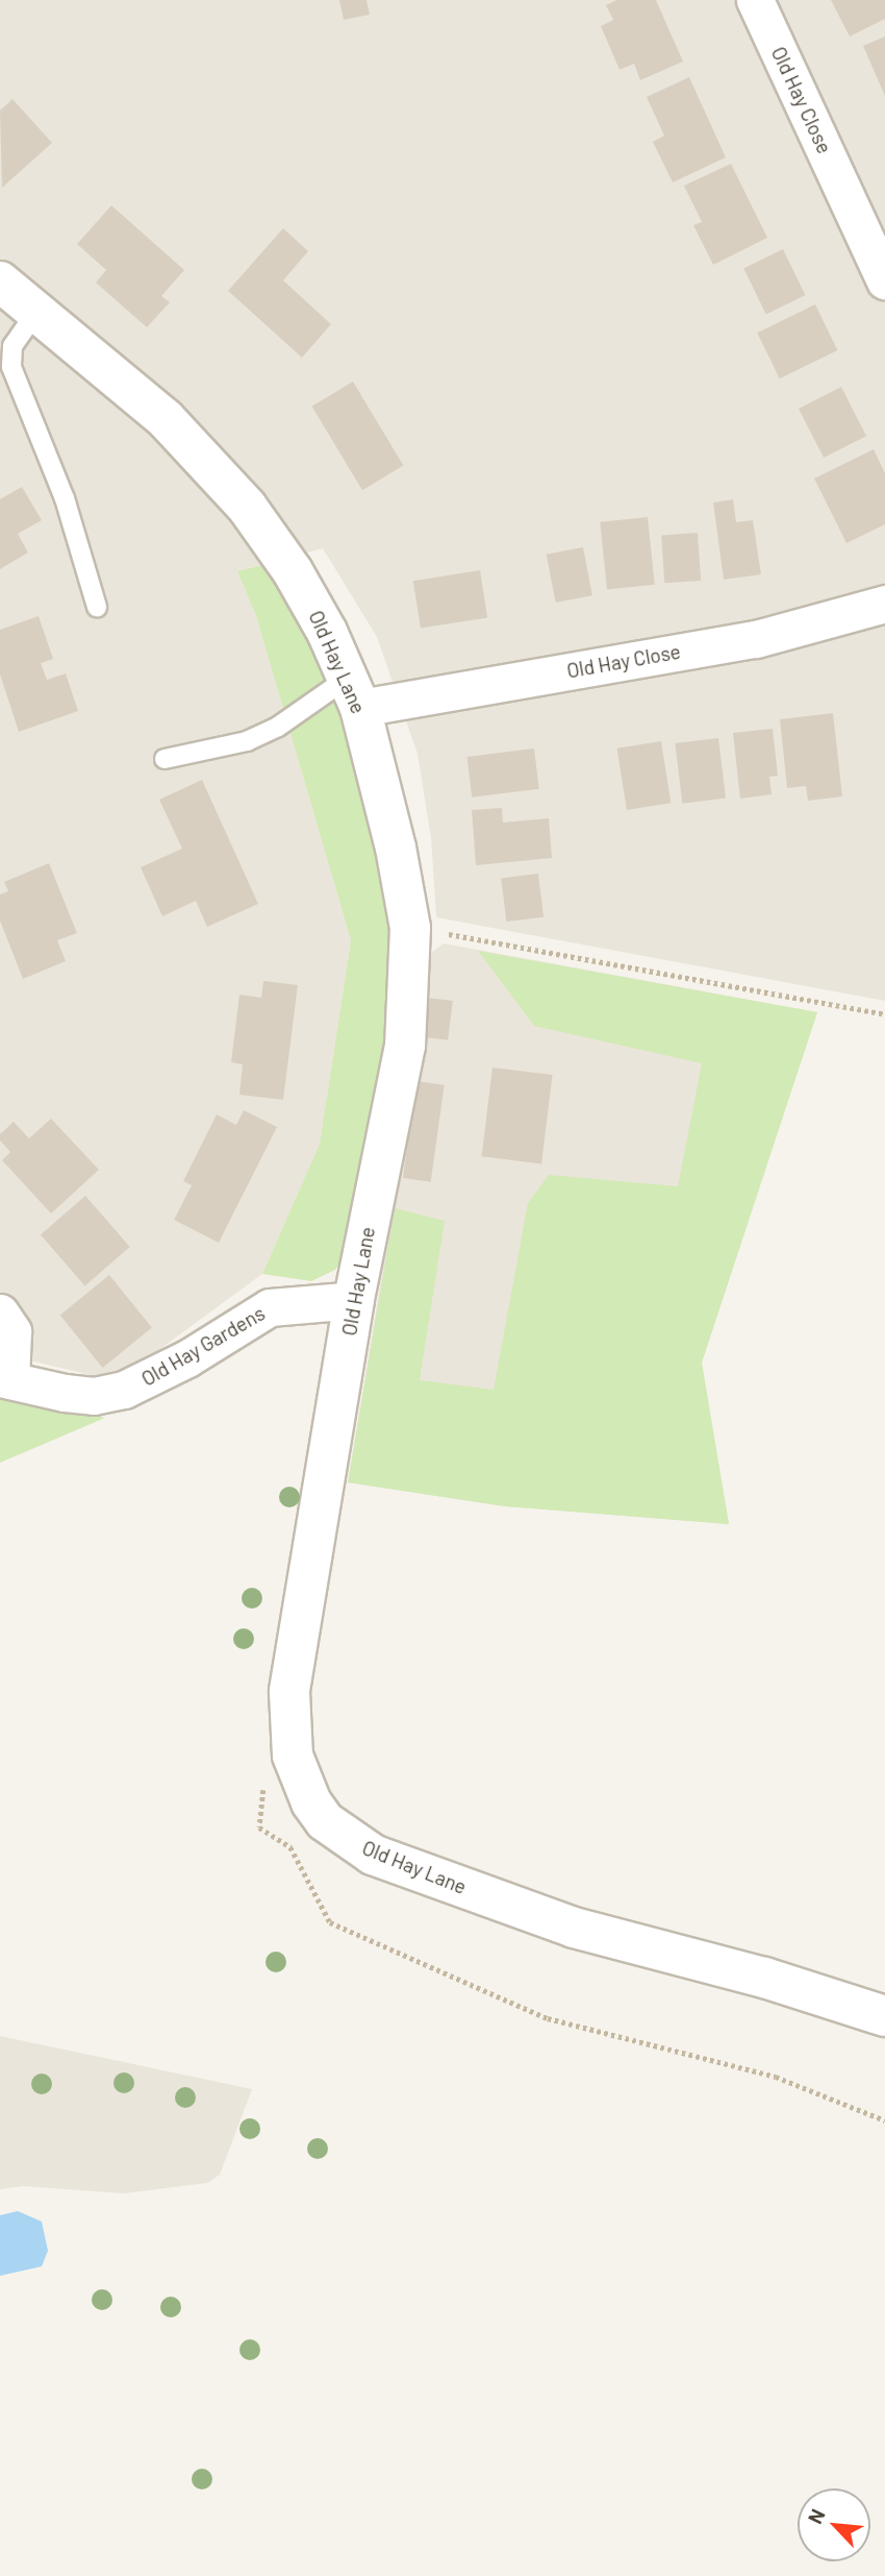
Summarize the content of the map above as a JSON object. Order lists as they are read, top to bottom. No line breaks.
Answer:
{"streets":{"street":["Old Hay Close","Old Hay Lane","Old Hay Gardens"]},"crossings":[["Old Hay Close","Old Hay Lane"],["Old Hay Lane","Old Hay Gardens"]],"north":"top left"}
